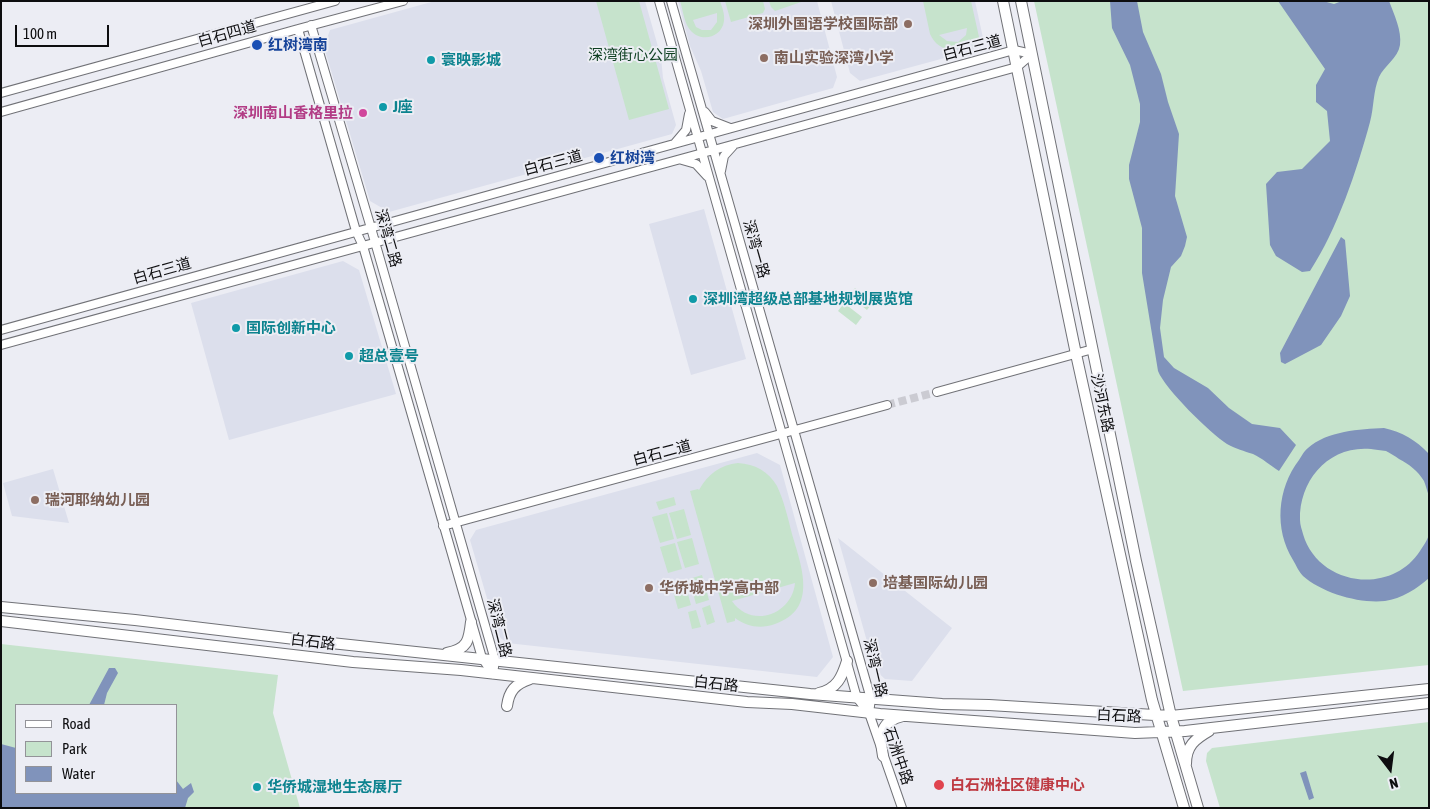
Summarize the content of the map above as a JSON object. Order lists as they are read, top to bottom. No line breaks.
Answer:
{"streets":{"main road":["沙河东路","白石路"],"street":["白石四道","白石三道","深湾二路","深湾一路","白石二道","石洲中路"]},"crossings":[["白石四道","深湾二路"],["白石三道","深湾二路"],["白石三道","深湾一路"],["白石三道","沙河东路"],["深湾二路","白石二道"],["深湾二路","白石路"],["深湾一路","白石二道"],["深湾一路","白石路"],["深湾一路","石洲中路"],["沙河东路","白石路"],["白石路","石洲中路"]],"parks":["深湾街心公园"],"places":["深圳外国语学校国际部","红树湾南","南山实验深湾小学","寰映影城","J座","深圳南山香格里拉","红树湾","深圳湾超级总部基地规划展览馆","国际创新中心","超总壹号","瑞河耶纳幼儿园","培基国际幼儿园","华侨城中学高中部","白石洲社区健康中心","华侨城湿地生态展厅"],"legend":["Road","Park","Water"],"scale_bar":"100 m","north":"bottom"}
